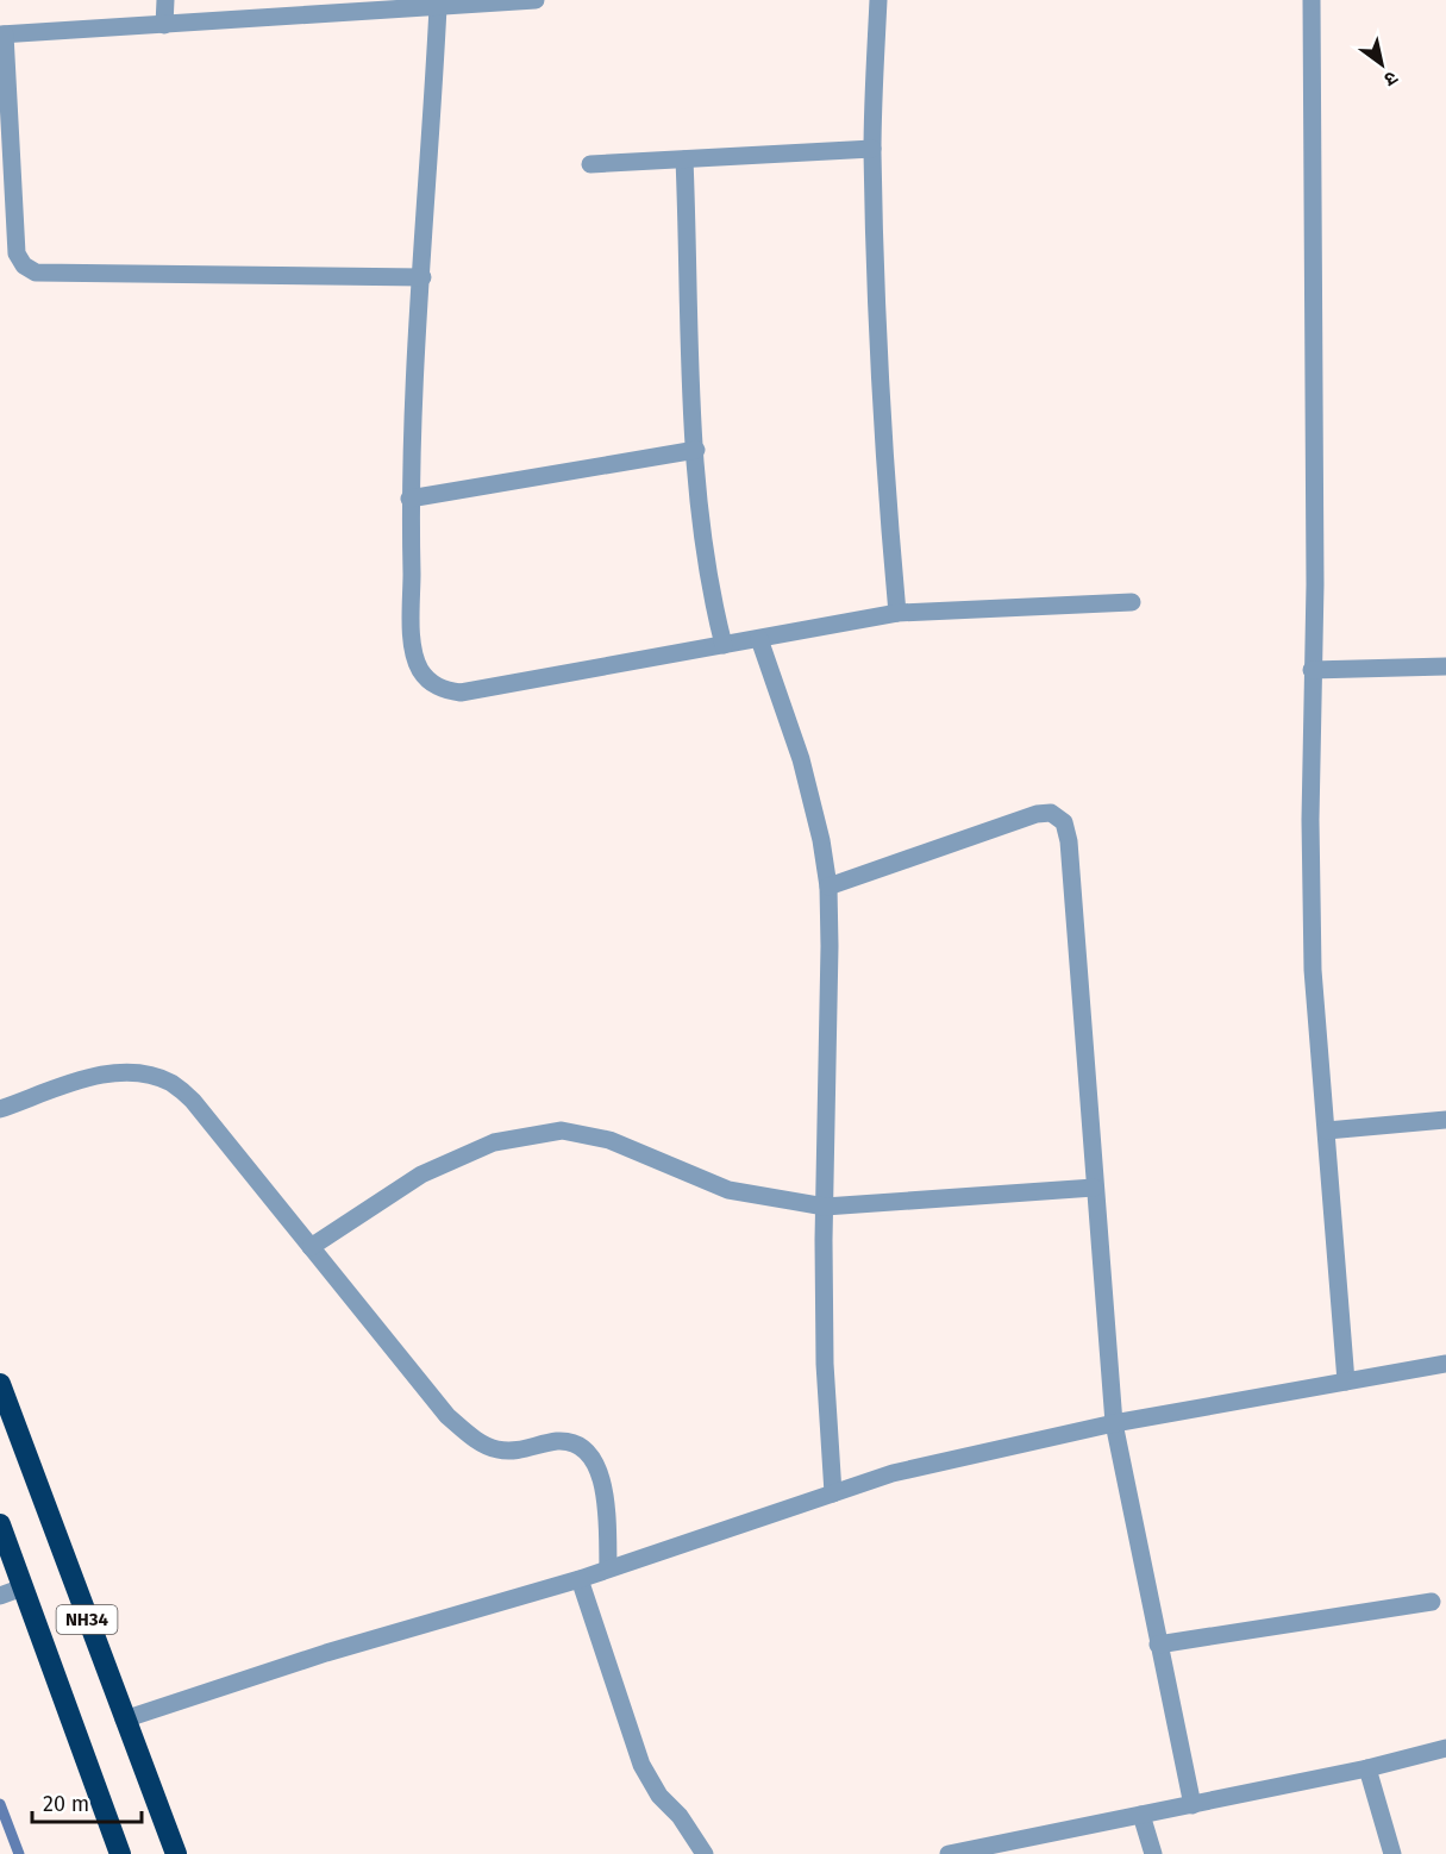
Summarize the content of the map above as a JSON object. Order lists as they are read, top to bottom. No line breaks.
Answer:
{"streets":{"highway":["NH34"]},"scale_bar":"20 m","north":"bottom right"}
